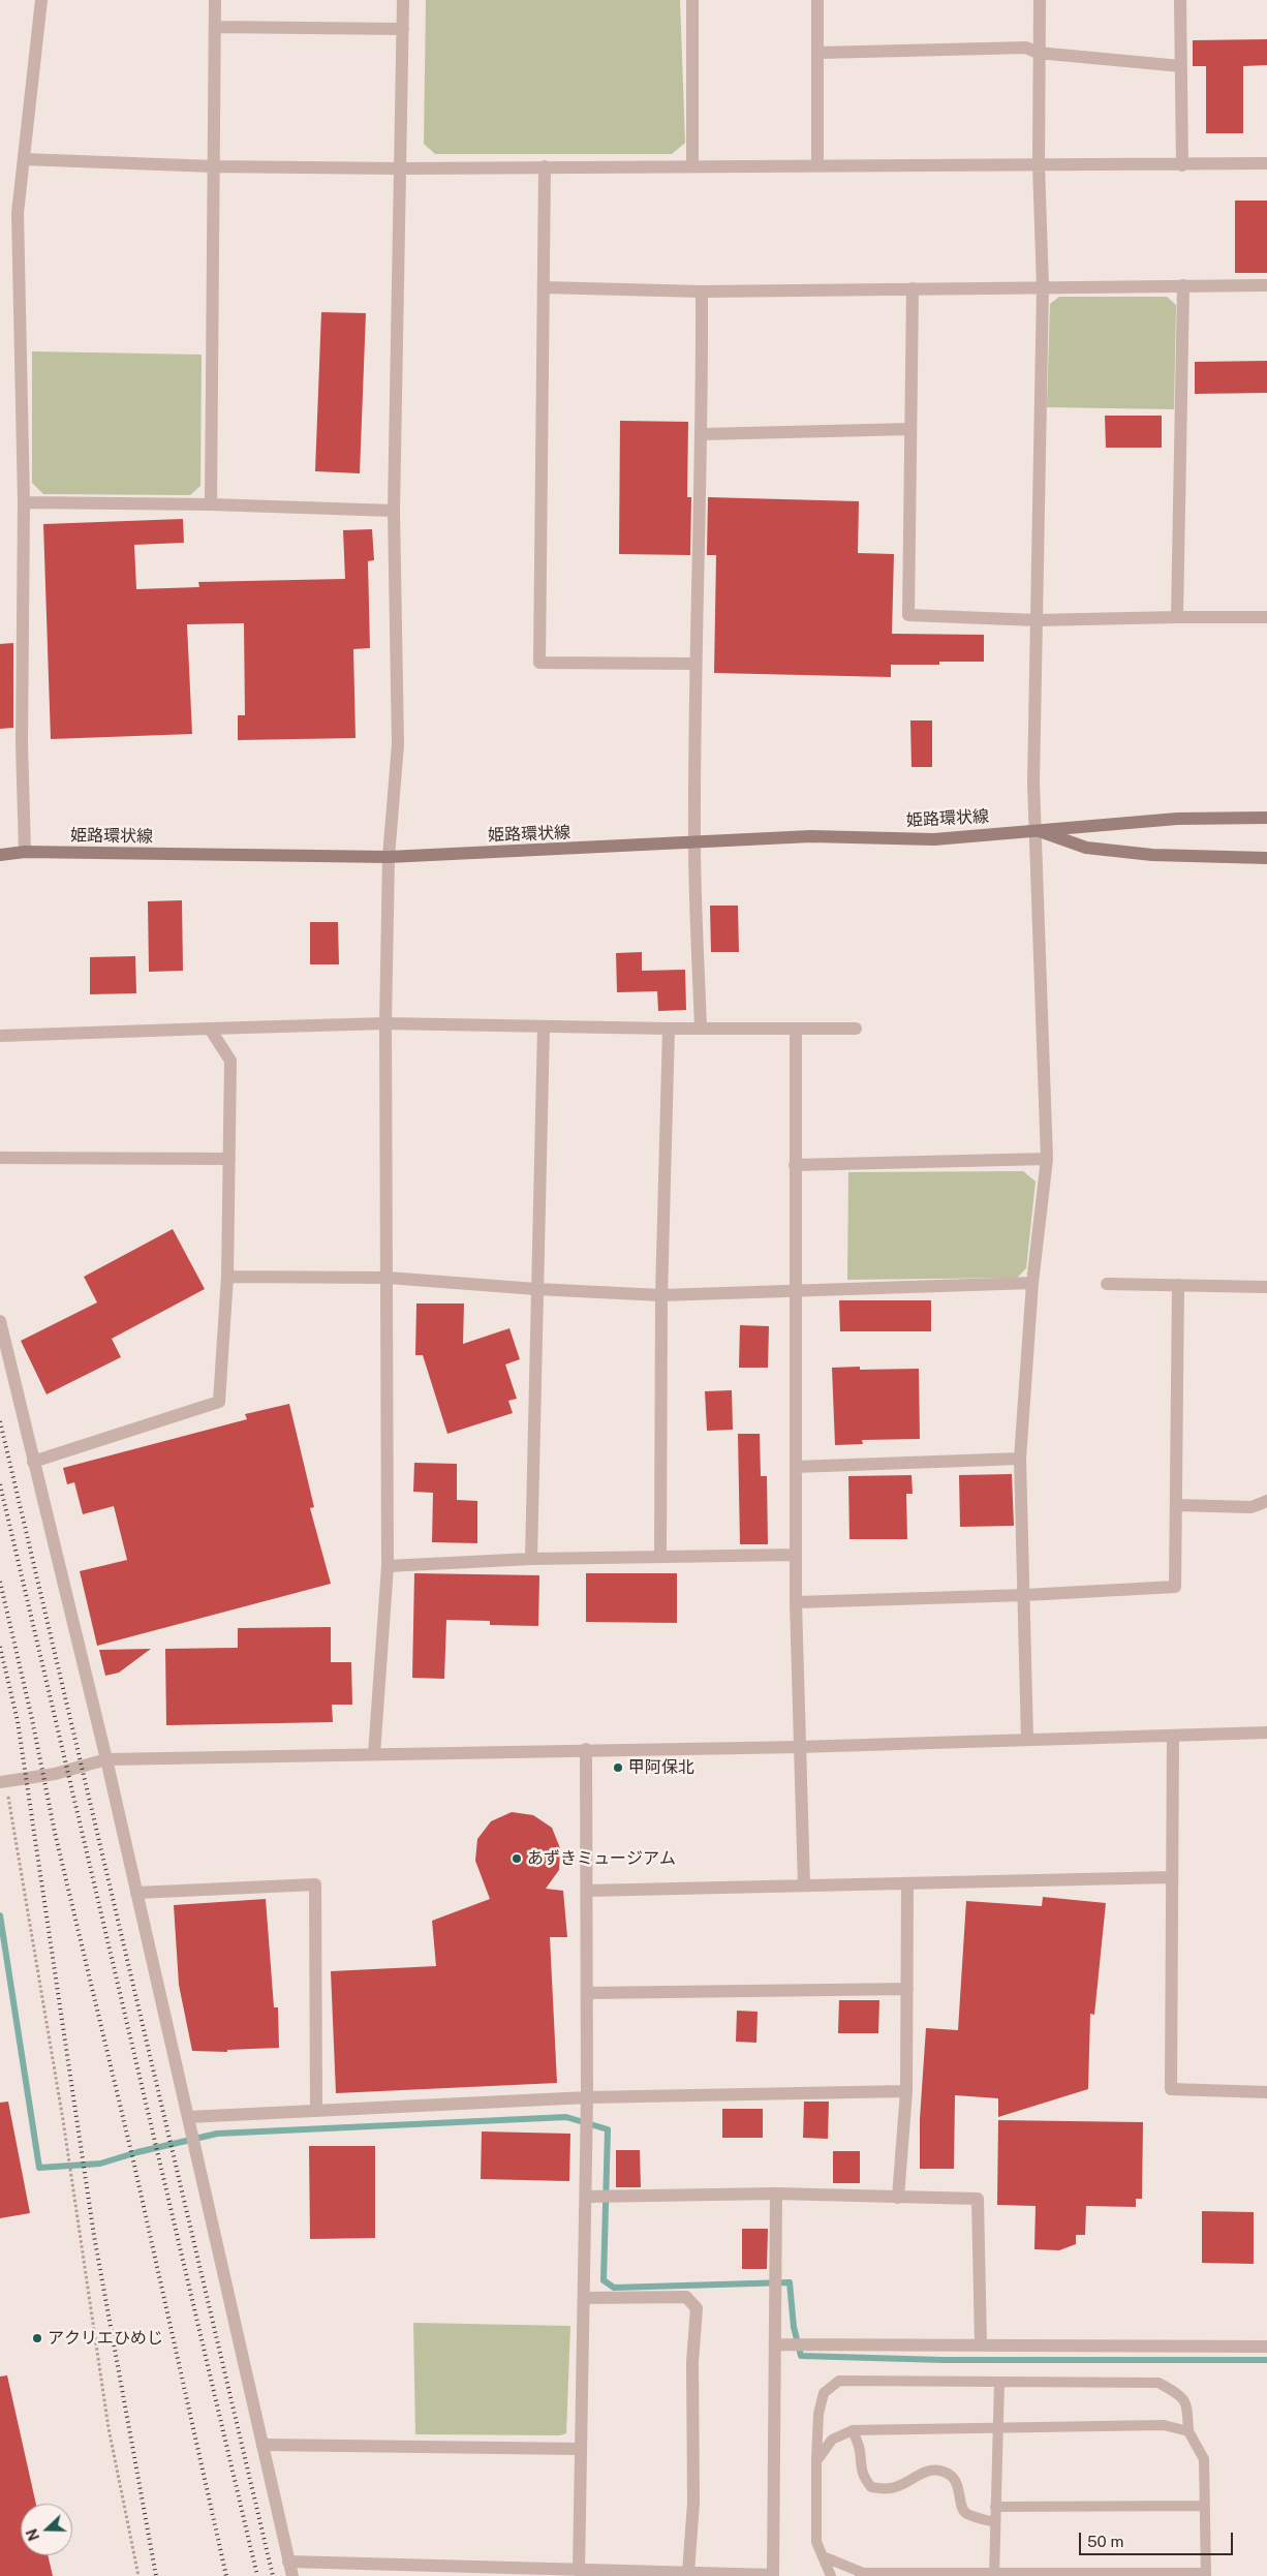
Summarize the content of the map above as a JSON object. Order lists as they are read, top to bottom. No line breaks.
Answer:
{"streets":{"main road":["姫路環状線"]},"places":["甲阿保北","あずきミュージアム","アクリエひめじ"],"scale_bar":"50 m","north":"left"}
